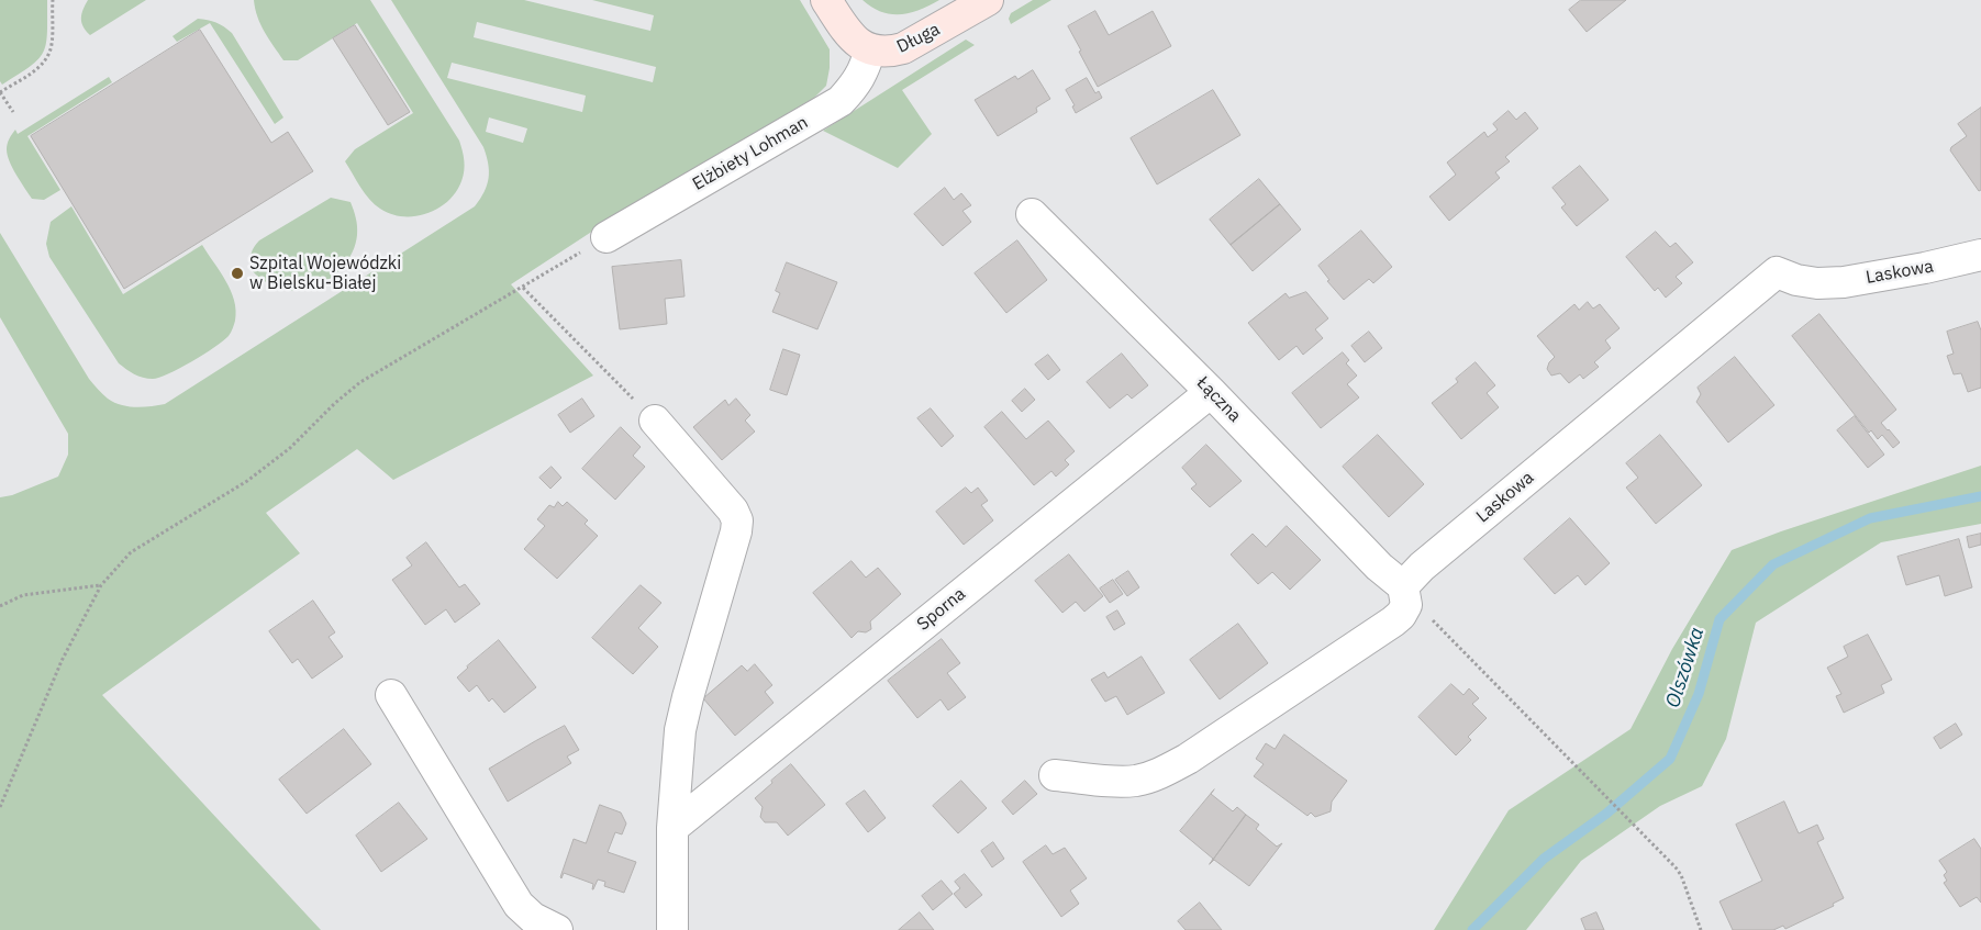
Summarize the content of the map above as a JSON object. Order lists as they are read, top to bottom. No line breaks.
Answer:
{"streets":{"street":["Długa","Elżbiety Lohman","Laskowa","Łączna","Sporna"]},"crossings":[["Długa","Elżbiety Lohman"],["Laskowa","Łączna"],["Łączna","Sporna"]],"water":["Olszówka"],"places":["Szpital Wojewódzki w Bielsku-Białej"]}
